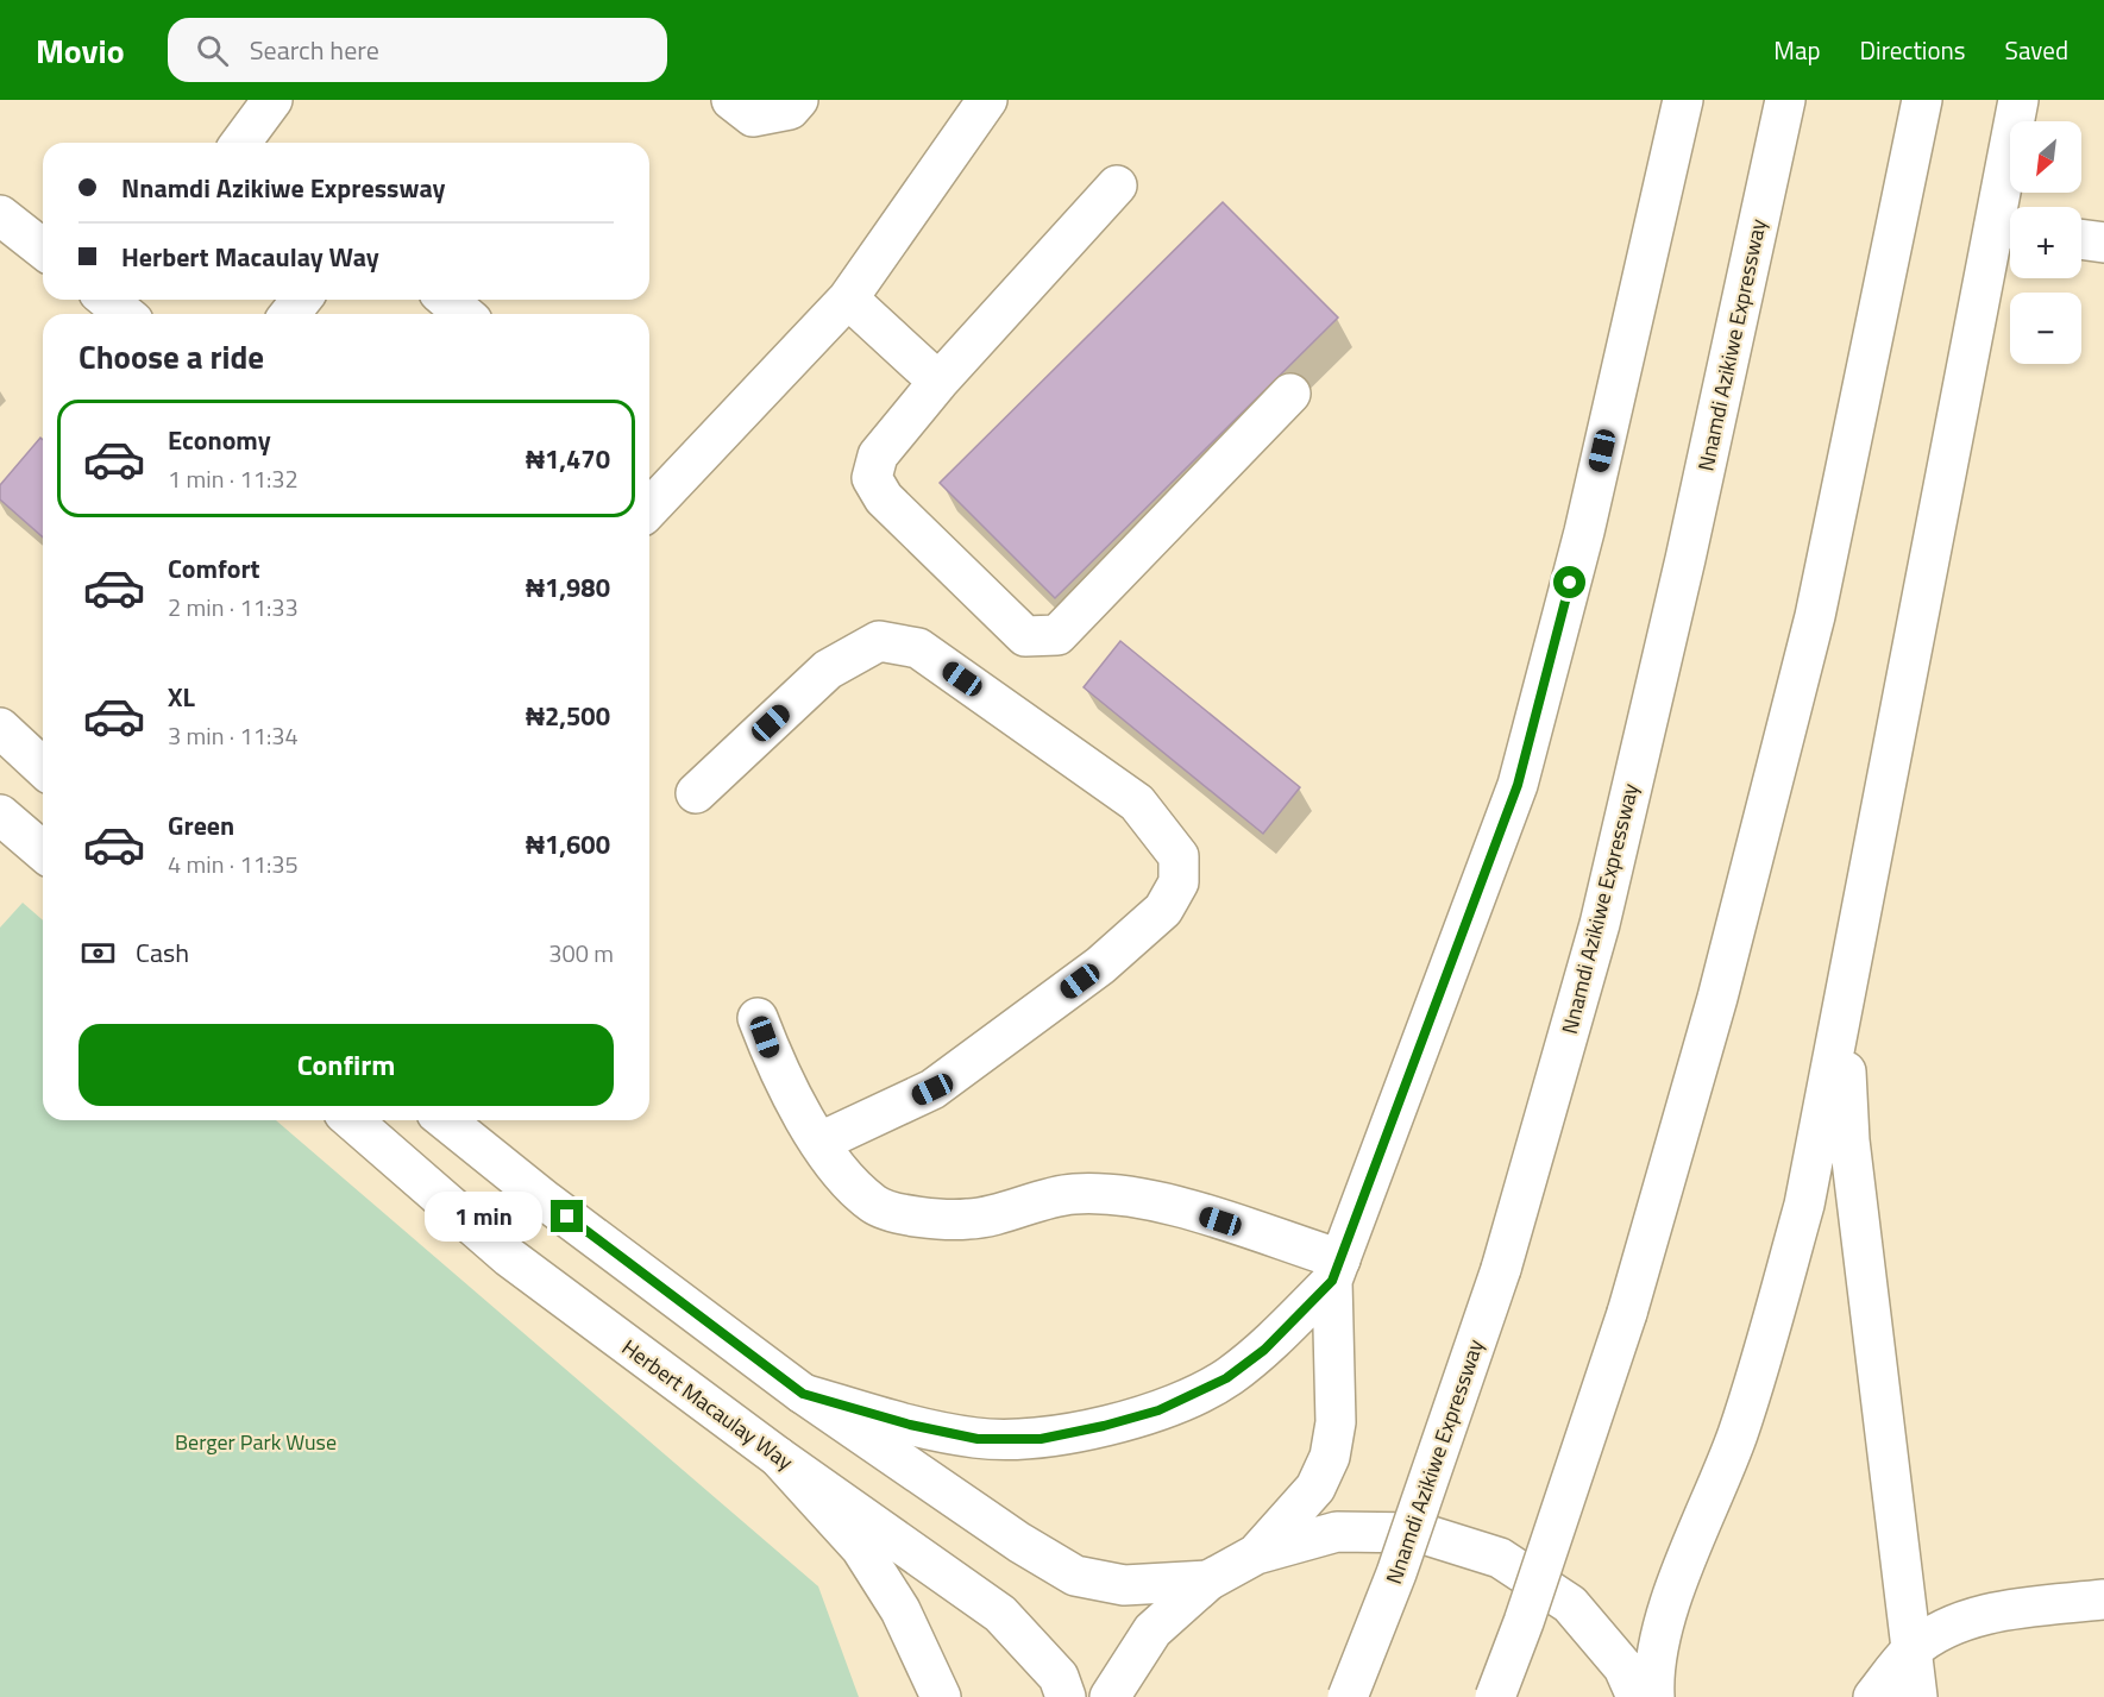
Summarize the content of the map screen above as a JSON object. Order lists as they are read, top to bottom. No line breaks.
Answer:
{"streets":{"main road":["Nnamdi Azikiwe Expressway","Herbert Macaulay Way"]},"parks":["Berger Park Wuse"],"north":"bottom left","page":{"header":"Movio","search":"Search here","nav":["Map","Directions","Saved"],"map_buttons":["+","−"],"banner":["Nnamdi Azikiwe Expressway","Herbert Macaulay Way"],"heading":"Choose a ride","list":[{"name":"Economy","note":"1 min · 11:32","value":"₦1,470"},{"name":"Comfort","note":"2 min · 11:33","value":"₦1,980"},{"name":"XL","note":"3 min · 11:34","value":"₦2,500"},{"name":"Green","note":"4 min · 11:35","value":"₦1,600"}],"pay":["Cash","300 m"],"buttons":"Confirm","bubble":"1 min"}}
